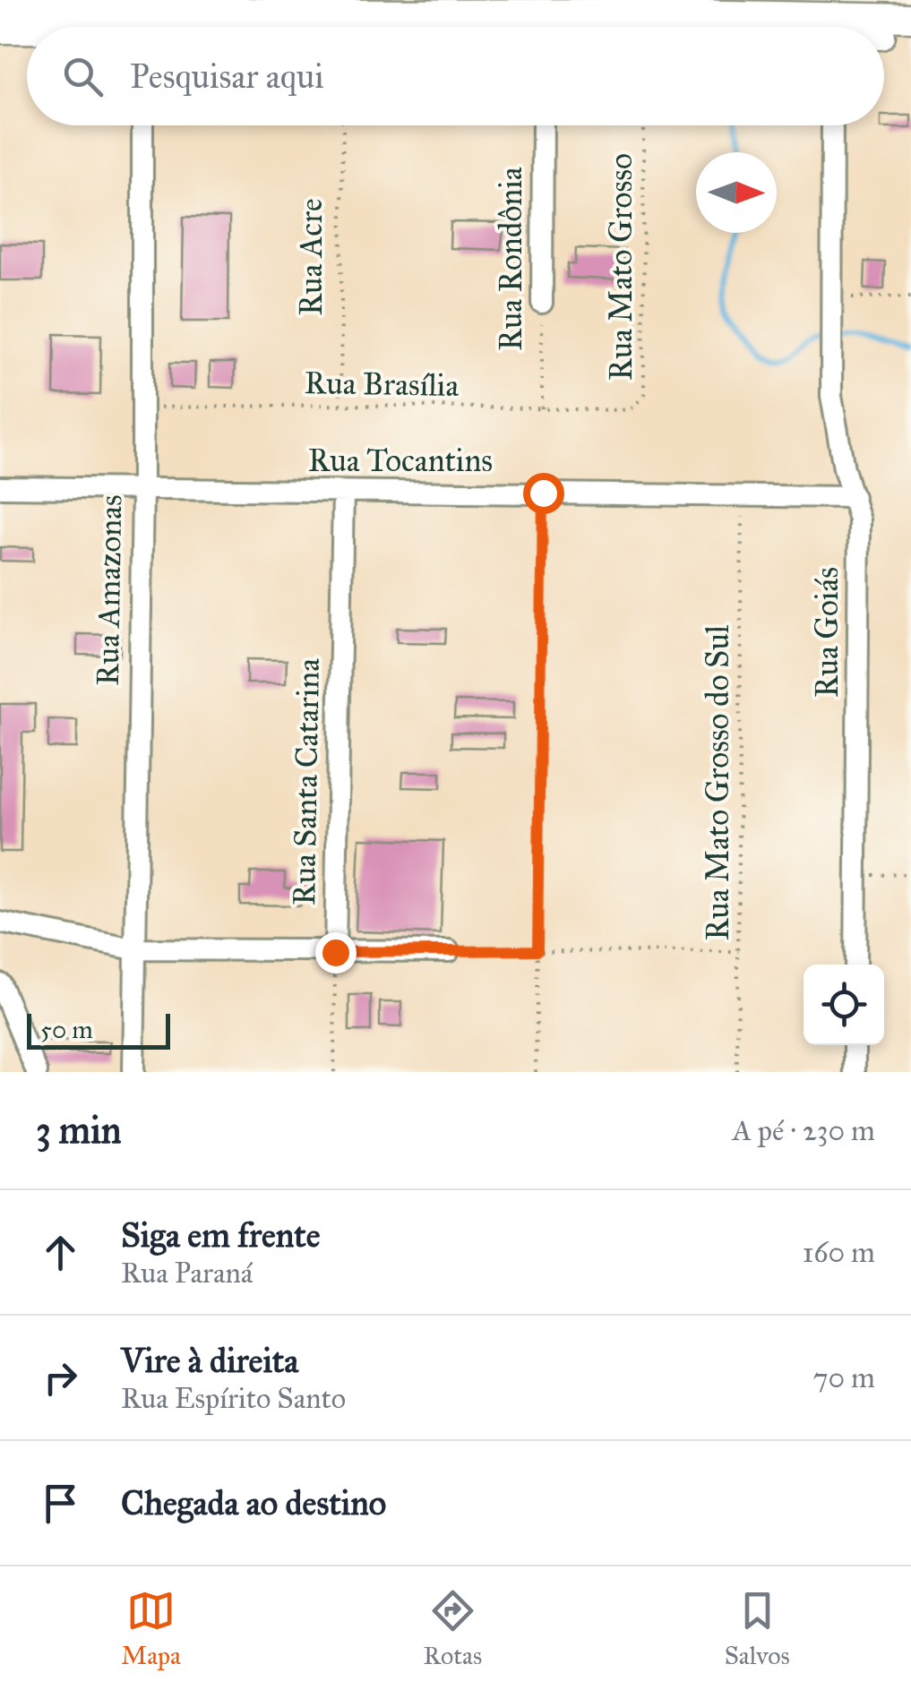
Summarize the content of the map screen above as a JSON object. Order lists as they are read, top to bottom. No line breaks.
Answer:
{"streets":{"street":["Rua Rondônia","Rua Tocantins","Rua Amazonas","Rua Goiás","Rua Santa Catarina"],"path":["Rua Acre","Rua Mato Grosso","Rua Brasília","Rua Mato Grosso do Sul"]},"crossings":[["Rua Acre","Rua Brasília"],["Rua Rondônia","Rua Brasília"],["Rua Mato Grosso","Rua Brasília"],["Rua Brasília","Rua Amazonas"],["Rua Tocantins","Rua Amazonas"],["Rua Tocantins","Rua Goiás"],["Rua Tocantins","Rua Santa Catarina"],["Rua Tocantins","Rua Mato Grosso do Sul"]],"scale_bar":"50 m","north":"right","page":{"search":"Pesquisar aqui","scale":"50 m","heading":["3 min","A pé · 230 m"],"list":[["Siga em frente","Rua Paraná","160 m"],["Vire à direita","Rua Espírito Santo","70 m"],"Chegada ao destino"],"nav":["Mapa","Rotas","Salvos"]}}
